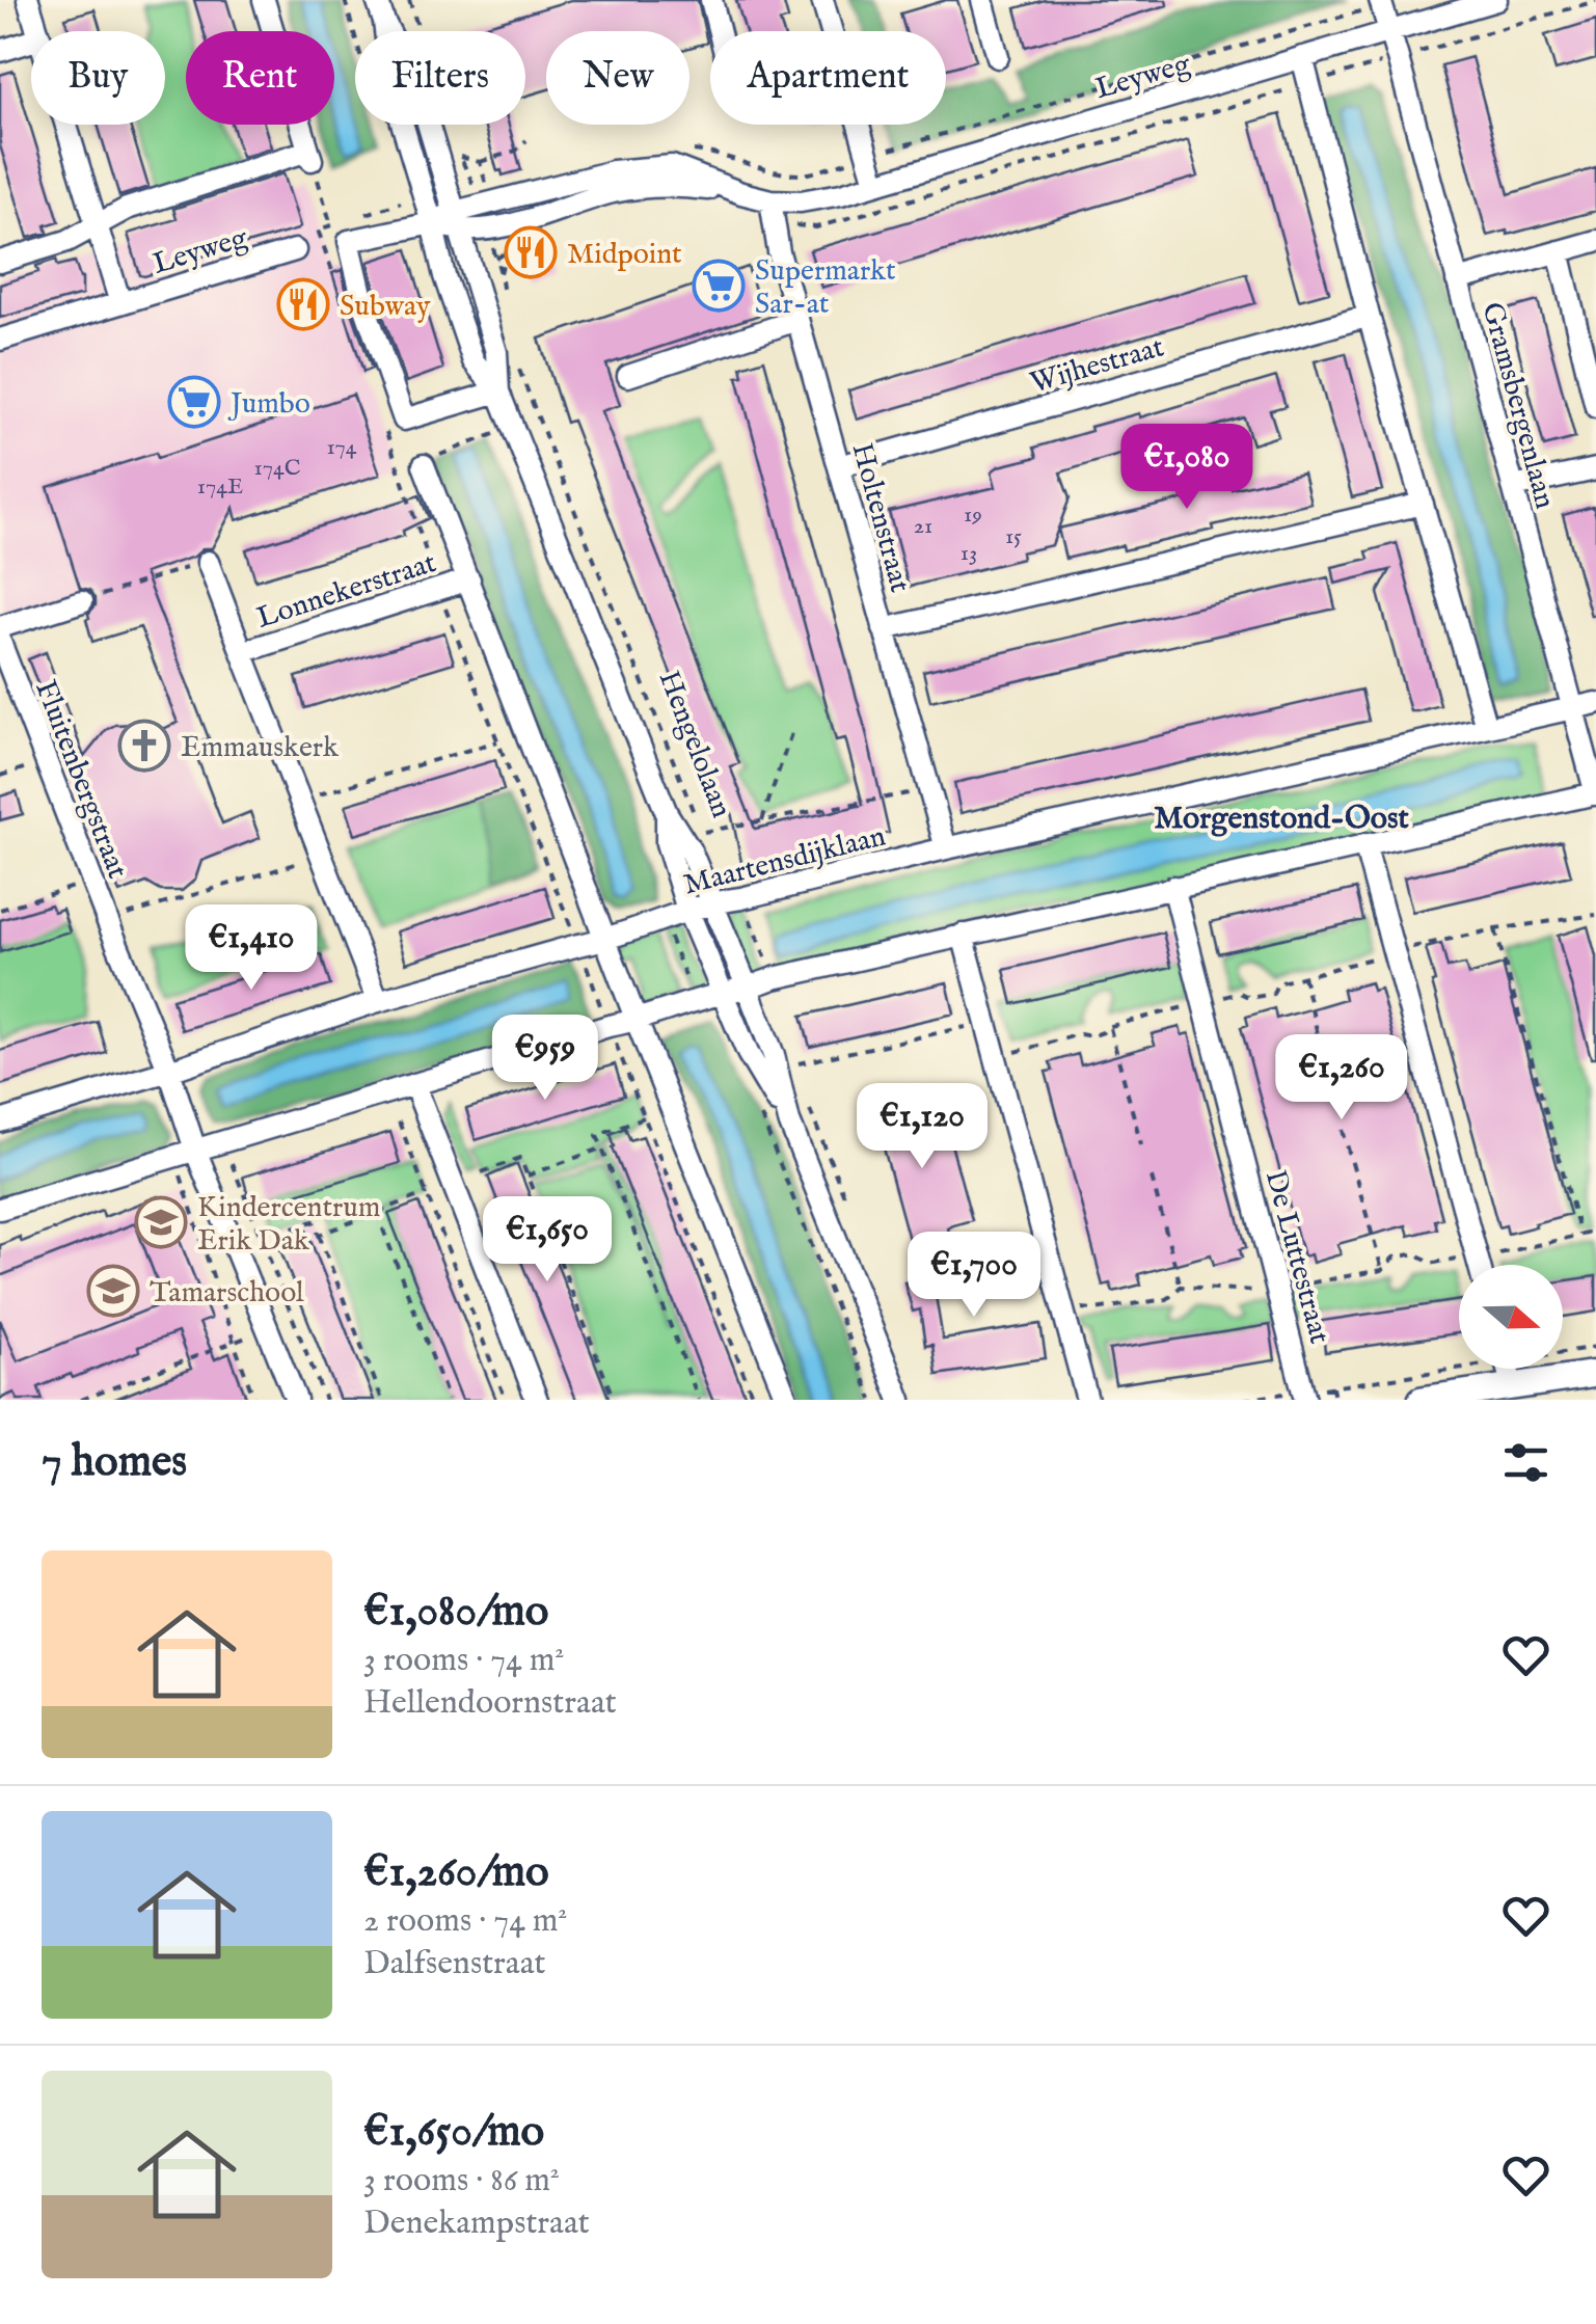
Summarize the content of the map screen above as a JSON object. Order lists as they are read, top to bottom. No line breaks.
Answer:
{"streets":{"street":["Leyweg","Wijhestraat","Gramsbergenlaan","Holtenstraat","Lonnekerstraat","Hengelolaan","Fluitenbergstraat","Maartensdijklaan","De Luttestraat"]},"crossings":[["Leyweg","Gramsbergenlaan"],["Leyweg","Holtenstraat"],["Leyweg","Hengelolaan"],["Wijhestraat","Holtenstraat"],["Gramsbergenlaan","Maartensdijklaan"],["Holtenstraat","Maartensdijklaan"],["Lonnekerstraat","Maartensdijklaan"],["Hengelolaan","Maartensdijklaan"],["Fluitenbergstraat","Maartensdijklaan"]],"districts":["Morgenstond-Oost"],"places":{"restaurant":["Midpoint","Subway"],"supermarket":["Supermarkt Sar-at","Jumbo"],"church":["Emmauskerk"],"school or university":["Kindercentrum Erik Dak","Tamarschool"]},"house_numbers":["174","174C","174E","19","21","15","13"],"north":"right","page":{"chip":["Buy","Rent","Filters","New","Apartment"],"price":["€1,080","€1,410","€959","€1,260","€1,120","€1,650","€1,700"],"heading":"7 homes","list":[{"name":"€1,080/mo","note":"3 rooms · 74 m² · Hellendoornstraat"},{"name":"€1,260/mo","note":"2 rooms · 74 m² · Dalfsenstraat"},{"name":"€1,650/mo","note":"3 rooms · 86 m² · Denekampstraat"}]}}
